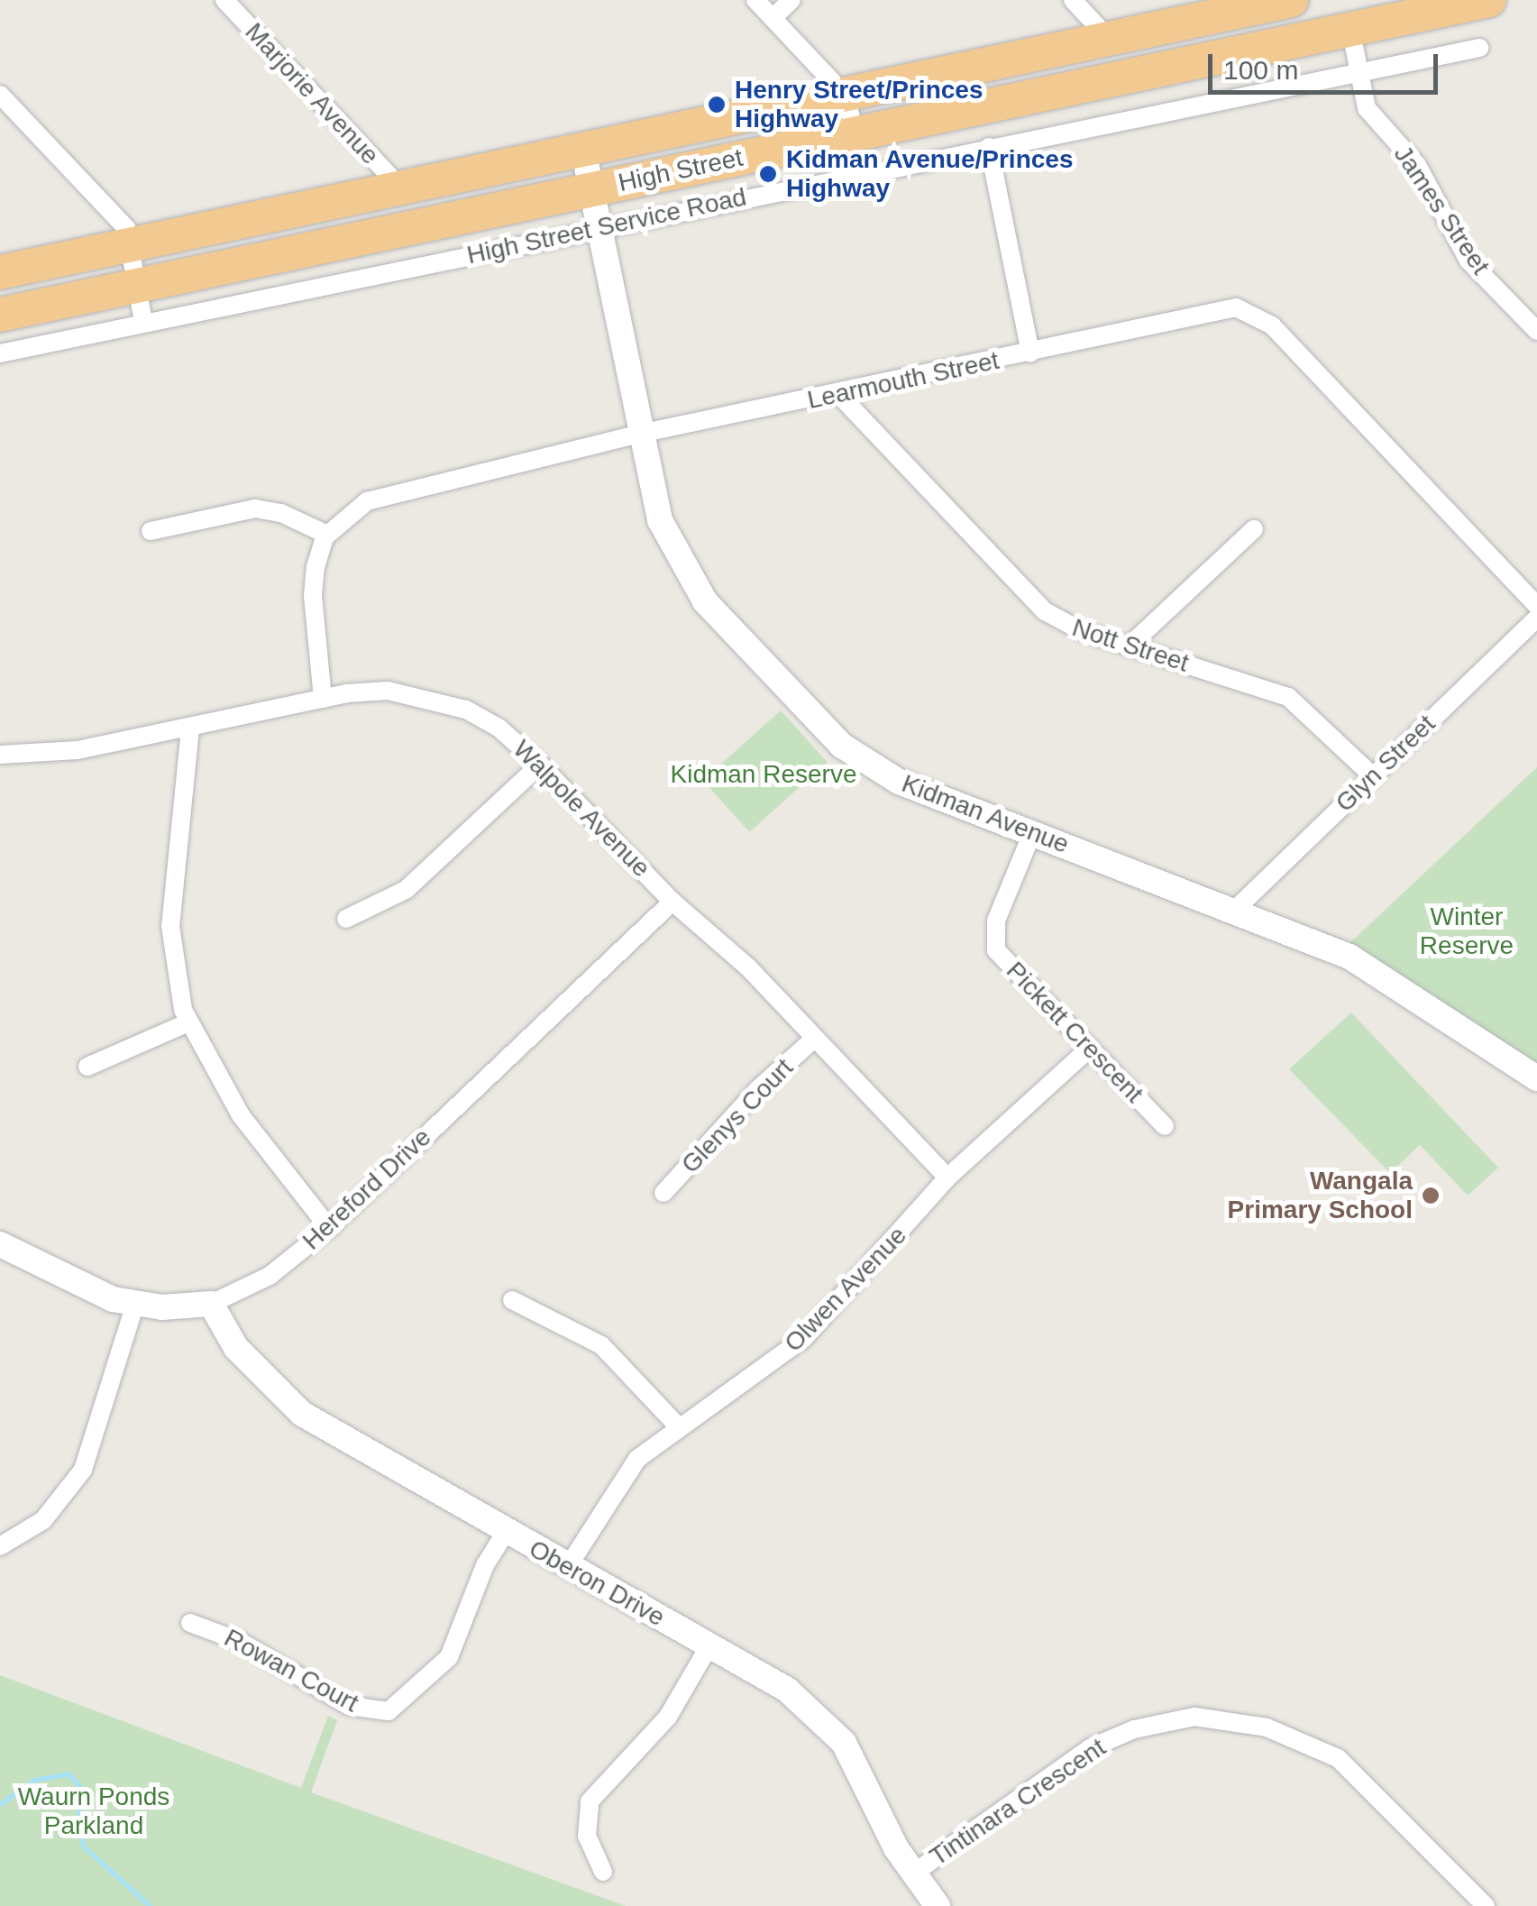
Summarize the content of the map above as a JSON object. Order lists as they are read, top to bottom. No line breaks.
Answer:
{"streets":{"highway":["High Street"],"street":["Marjorie Avenue","James Street","High Street Service Road","Learmouth Street","Nott Street","Glyn Street","Walpole Avenue","Kidman Avenue","Pickett Crescent","Glenys Court","Hereford Drive","Olwen Avenue","Oberon Drive","Rowan Court","Tintinara Crescent"]},"crossings":[["Marjorie Avenue","High Street"],["High Street","James Street"],["High Street","Kidman Avenue"],["James Street","High Street Service Road"],["High Street Service Road","Kidman Avenue"],["Learmouth Street","Nott Street"],["Learmouth Street","Kidman Avenue"],["Nott Street","Glyn Street"],["Glyn Street","Kidman Avenue"],["Walpole Avenue","Glenys Court"],["Walpole Avenue","Hereford Drive"],["Walpole Avenue","Olwen Avenue"],["Kidman Avenue","Pickett Crescent"],["Pickett Crescent","Olwen Avenue"],["Hereford Drive","Oberon Drive"],["Olwen Avenue","Oberon Drive"],["Oberon Drive","Rowan Court"],["Oberon Drive","Tintinara Crescent"]],"parks":["Kidman Reserve","Winter Reserve","Waurn Ponds Parkland"],"places":["Henry Street/Princes Highway","Kidman Avenue/Princes Highway","Wangala Primary School"],"scale_bar":"100 m"}
